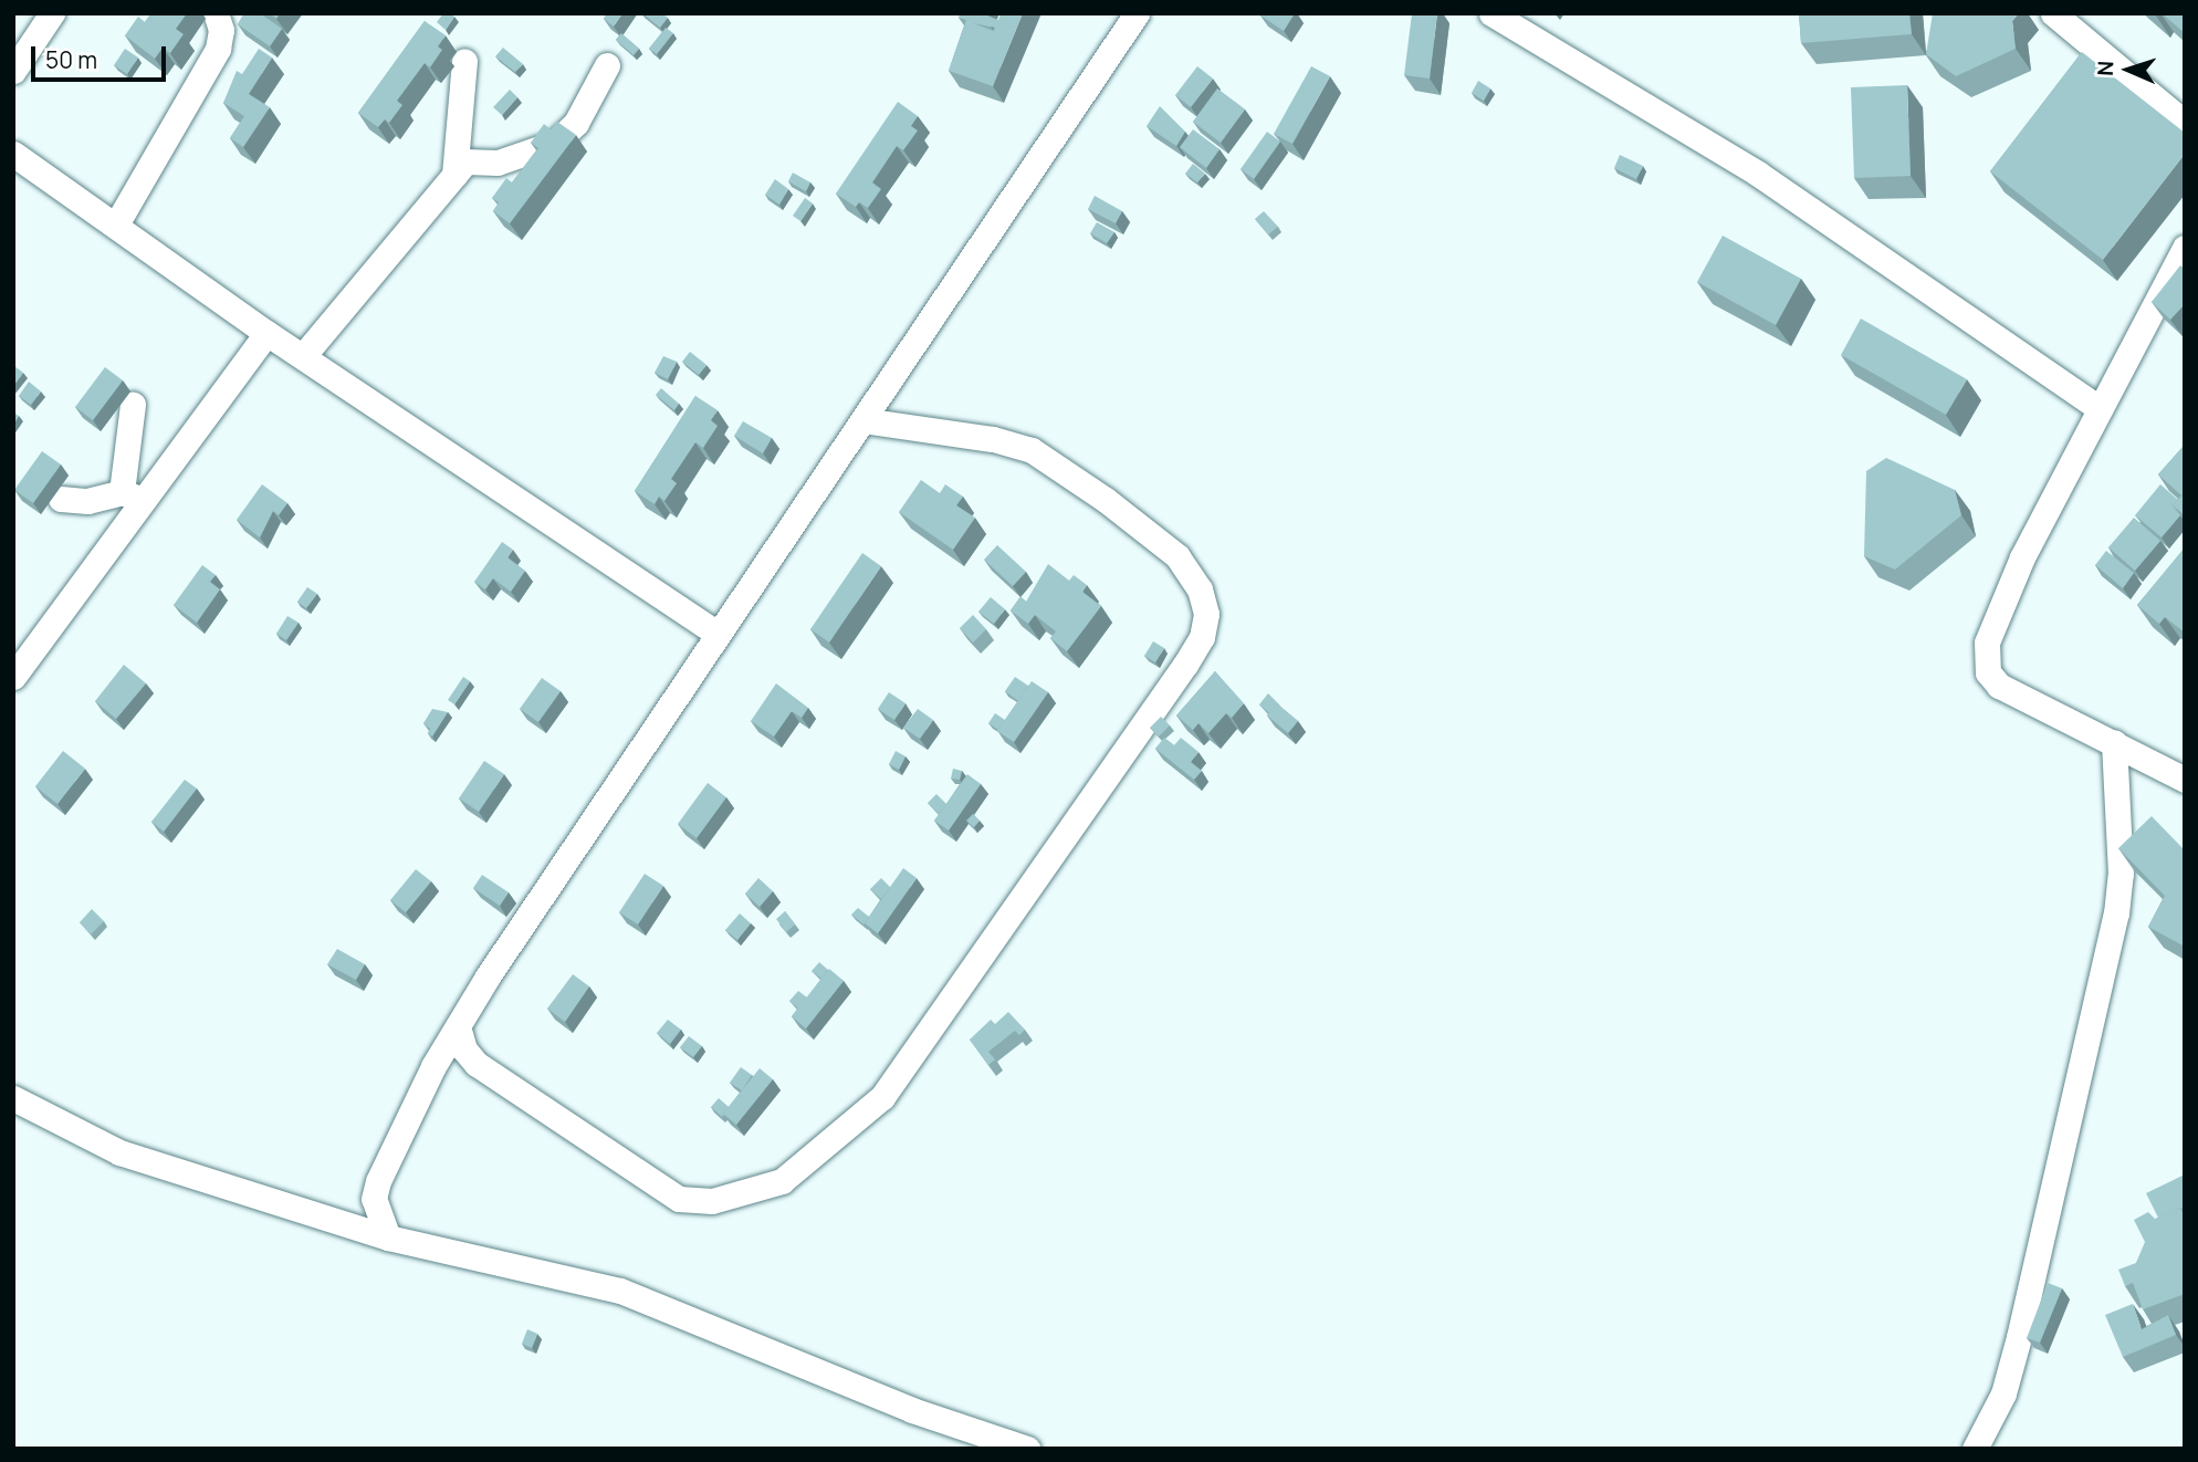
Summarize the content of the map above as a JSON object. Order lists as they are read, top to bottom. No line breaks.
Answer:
{"scale_bar":"50 m","north":"left"}
